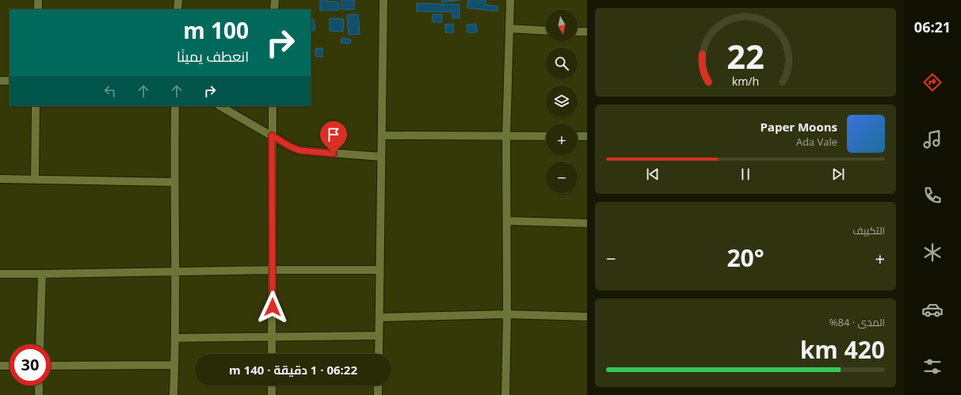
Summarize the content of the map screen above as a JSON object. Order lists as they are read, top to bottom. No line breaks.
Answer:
{"north":"bottom","page":{"tabs":"06:21","map_buttons":["+","−"],"turn":["100 m","انعطف يمينًا"],"song":["Paper Moons","Ada Vale"],"tile":["التكييف",["المدى · 84%","420 km"]],"heat":["−","20°","+"],"limit":"30","trip":"06:22 · 1 دقيقة · 140 m","gauge":["22","km/h"]}}
